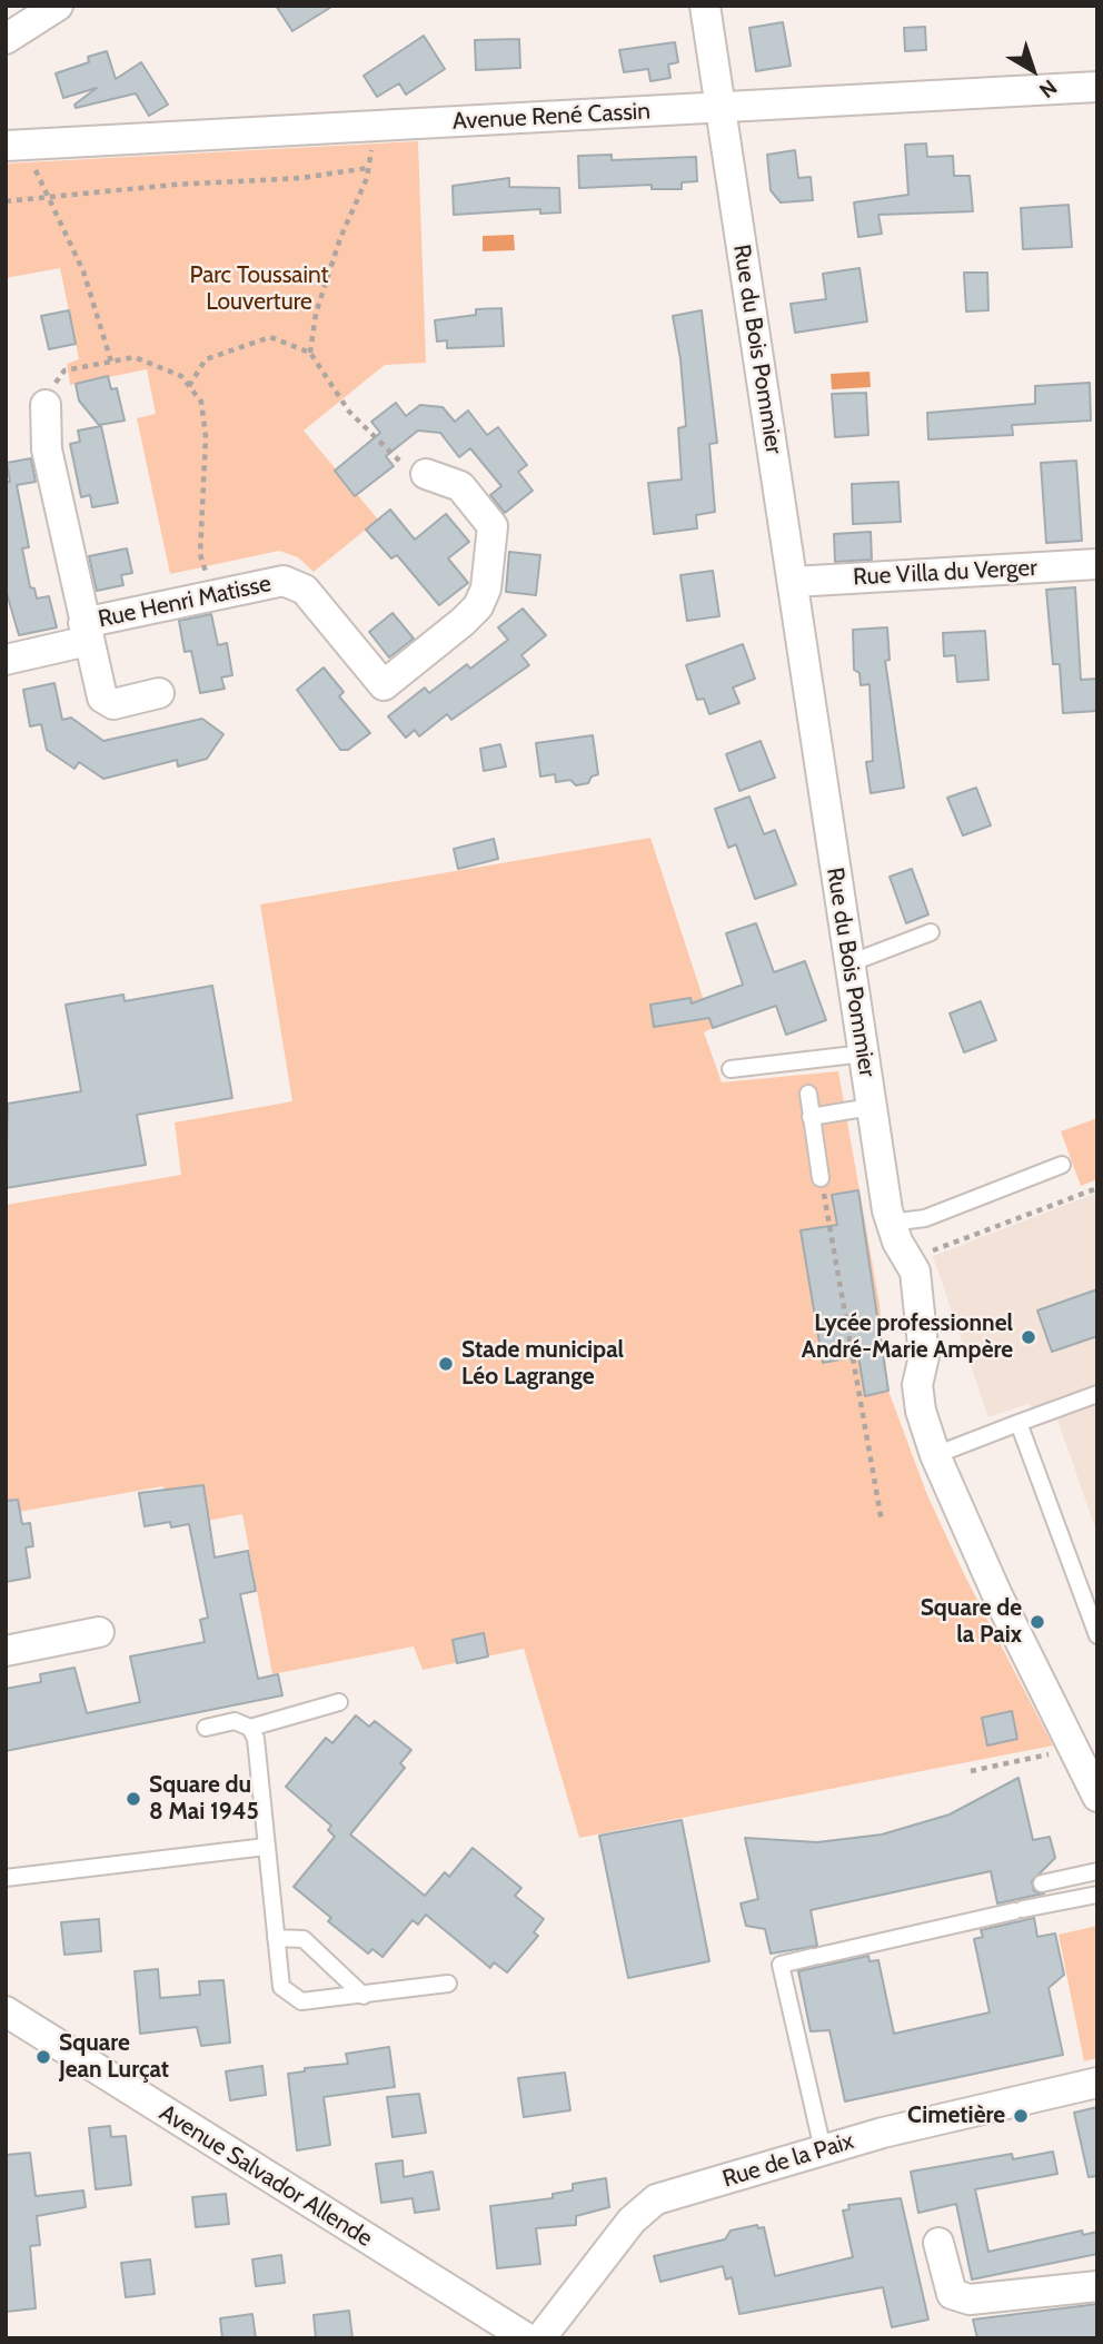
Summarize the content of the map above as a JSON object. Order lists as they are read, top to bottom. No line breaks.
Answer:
{"streets":{"street":["Avenue René Cassin","Rue du Bois Pommier","Rue Villa du Verger","Rue Henri Matisse","Rue de la Paix","Avenue Salvador Allende"]},"crossings":[["Avenue René Cassin","Rue du Bois Pommier"],["Rue du Bois Pommier","Rue Villa du Verger"]],"parks":["Parc Toussaint Louverture"],"places":["Lycée professionnel André-Marie Ampère","Stade municipal Léo Lagrange","Square de la Paix","Square du 8 Mai 1945","Square Jean Lurçat","Cimetière"],"north":"bottom right"}
